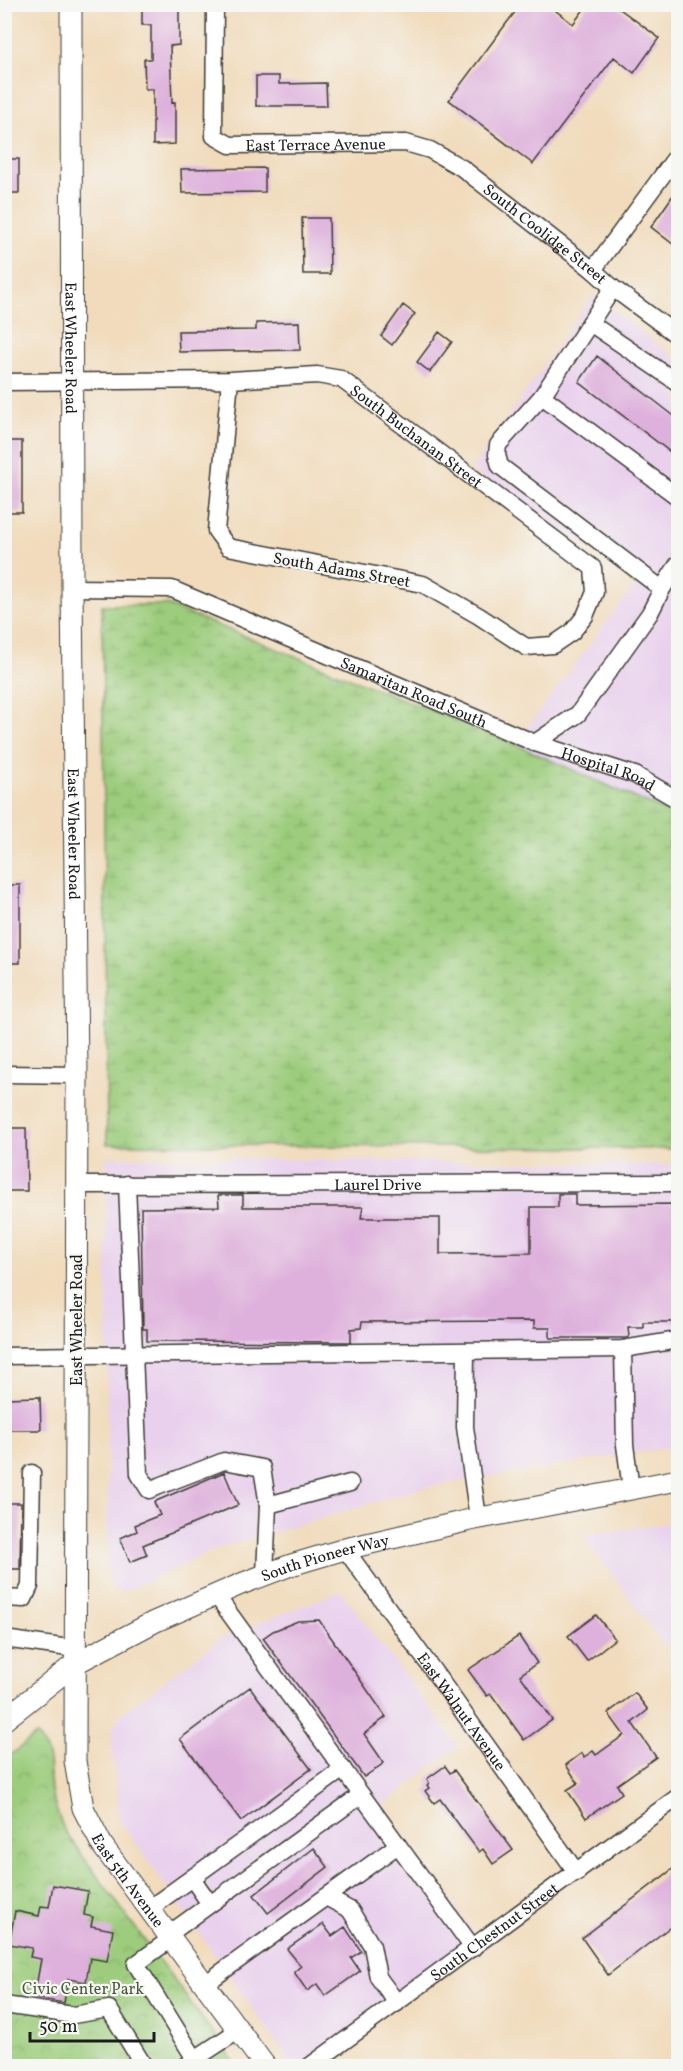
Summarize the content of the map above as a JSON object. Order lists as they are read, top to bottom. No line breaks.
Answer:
{"streets":{"main road":["East Wheeler Road","South Pioneer Way","East 5th Avenue"],"street":["East Terrace Avenue","South Coolidge Street","South Buchanan Street","South Adams Street","Samaritan Road South","Hospital Road","Laurel Drive","East Walnut Avenue","South Chestnut Street"]},"crossings":[["East Terrace Avenue","South Coolidge Street"],["East Wheeler Road","South Buchanan Street"],["East Wheeler Road","Samaritan Road South"],["East Wheeler Road","Laurel Drive"],["East Wheeler Road","South Pioneer Way"],["East Wheeler Road","East 5th Avenue"],["South Buchanan Street","South Adams Street"],["Samaritan Road South","Hospital Road"],["South Pioneer Way","East Walnut Avenue"],["South Pioneer Way","East 5th Avenue"],["East Walnut Avenue","South Chestnut Street"]],"parks":["Civic Center Park"],"scale_bar":"50 m"}
